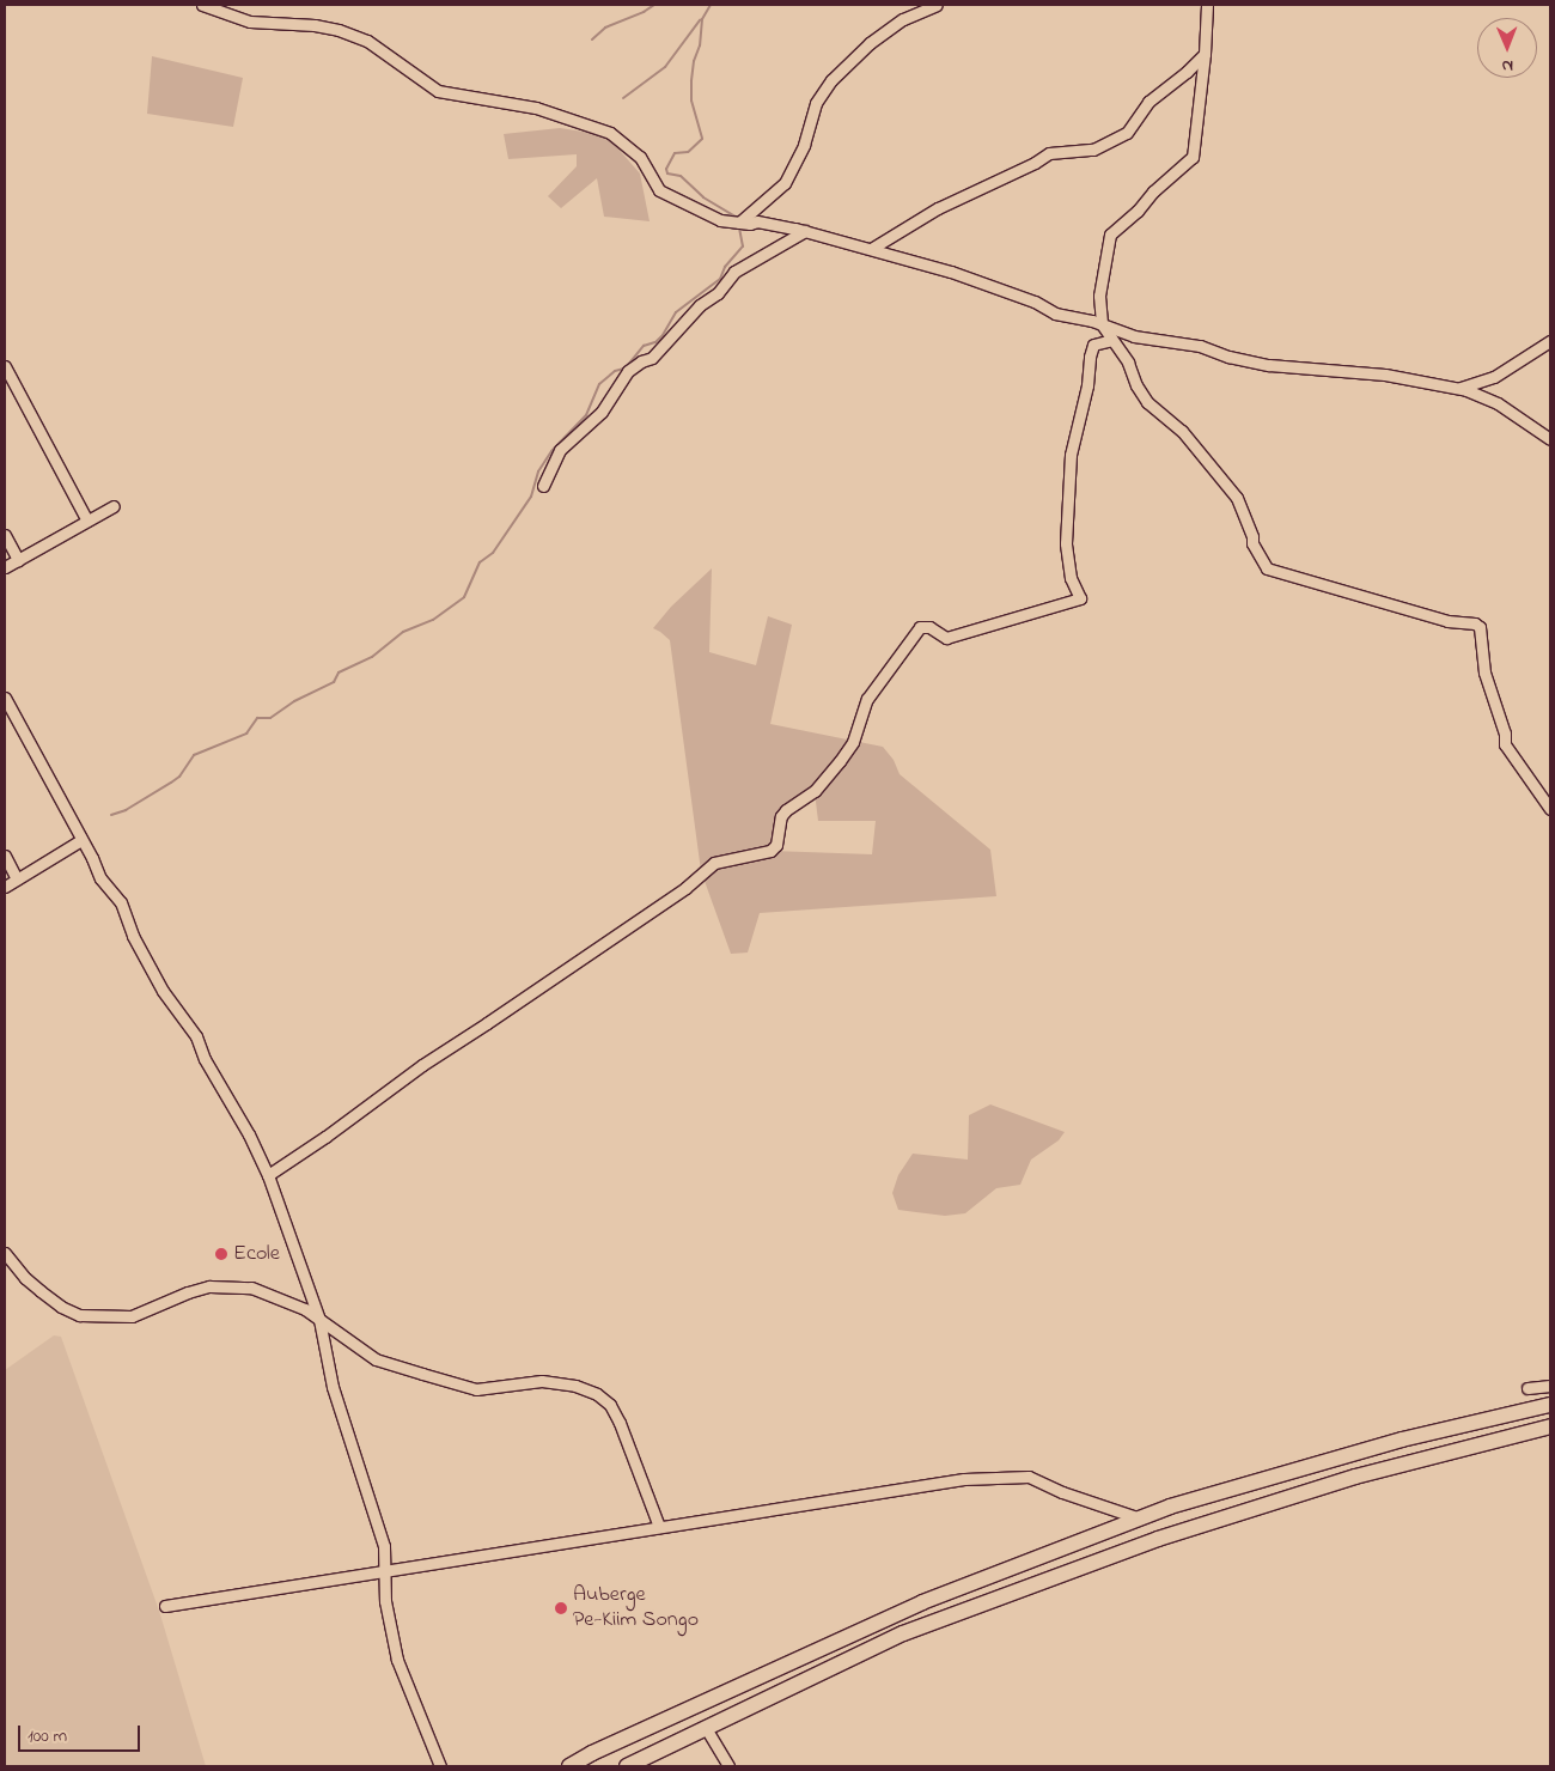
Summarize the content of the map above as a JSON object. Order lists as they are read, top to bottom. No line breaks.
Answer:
{"places":["Ecole","Auberge Pe-Kiim Songo"],"scale_bar":"100 m","north":"bottom"}
